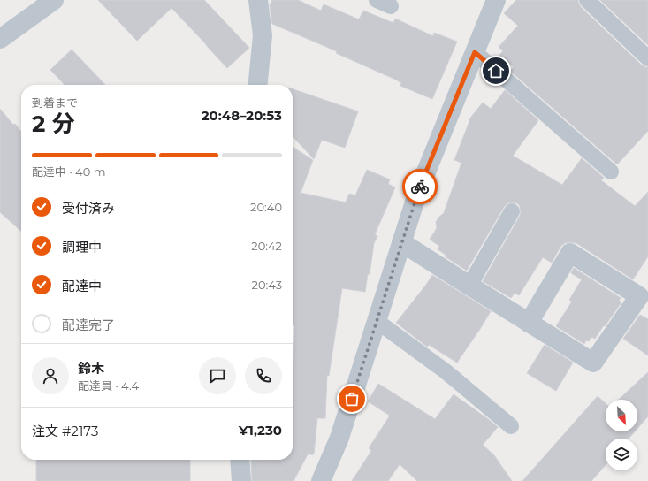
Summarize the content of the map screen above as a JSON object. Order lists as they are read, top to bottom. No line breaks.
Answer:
{"north":"bottom right","page":{"heading":["2 分","到着まで","20:48–20:53"],"panel":["鈴木","配達員 · 4.4","注文 #2173","¥1,230"],"bar":"配達中 · 40 m","list":[["受付済み","20:40"],["調理中","20:42"],["配達中","20:43"],"配達完了"]}}
